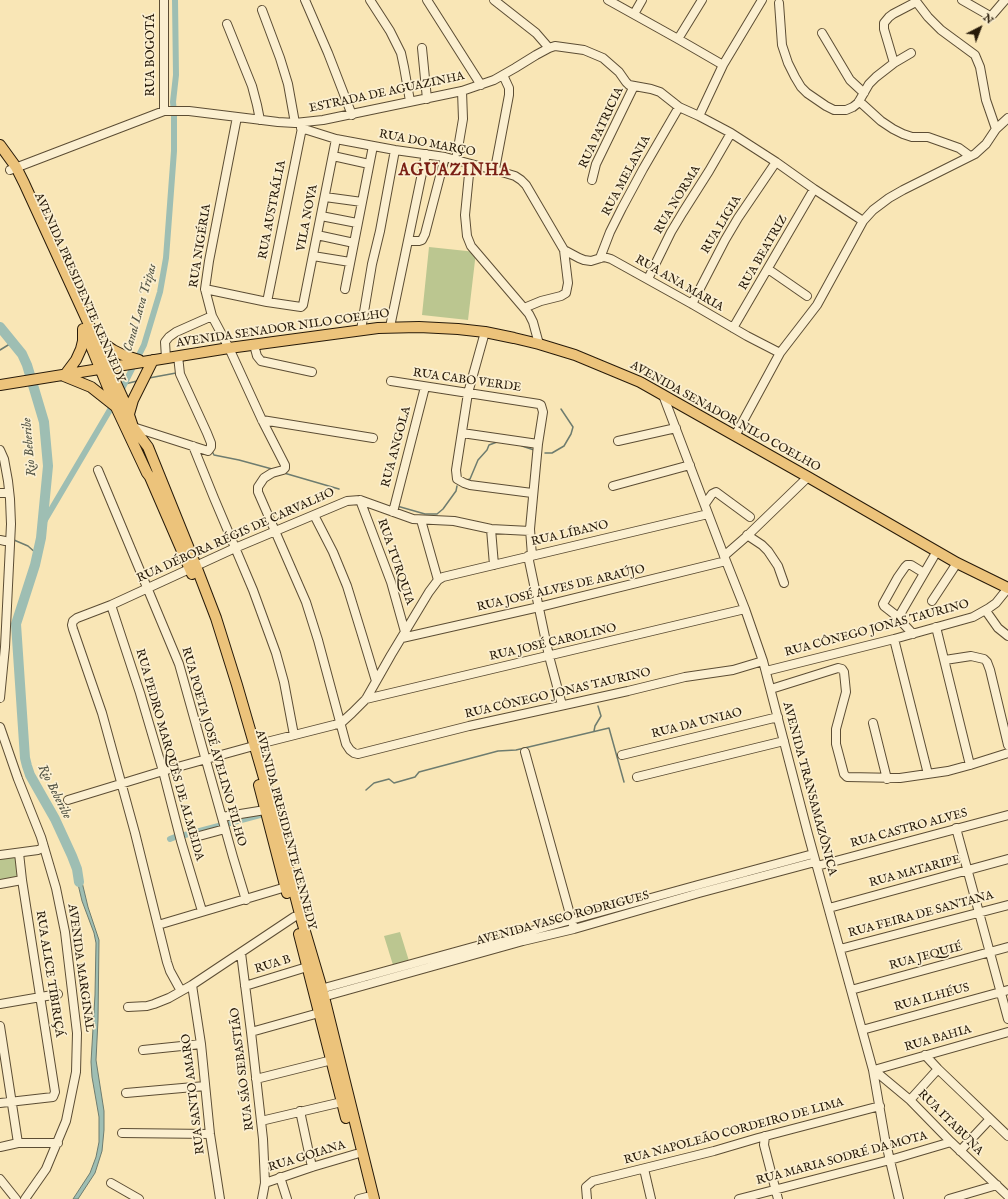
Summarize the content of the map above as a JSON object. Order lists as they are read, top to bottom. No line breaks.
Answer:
{"streets":{"main road":["AVENIDA PRESIDENTE KENNEDY","AVENIDA SENADOR NILO COELHO"],"street":["RUA BOGOTÁ","ESTRADA DE AGUAZINHA","RUA PATRICIA","RUA DO MARÇO","RUA MELANIA","RUA NORMA","RUA AUSTRÁLIA","VILA NOVA","RUA LIGIA","RUA NIGÉRIA","RUA BEATRIZ","RUA ANA MARIA","RUA CABO VERDE","RUA ANGOLA","RUA LÍBANO","RUA DÉBORA RÉGIS DE CARVALHO","RUA TURQUIA","RUA JOSÉ ALVES DE ARAÚJO","RUA CÔNEGO JONAS TAURINO","RUA JOSÉ CAROLINO","RUA DA UNIAO","RUA POETA JOSÉ AVELINO FILHO","RUA PEDRO MARQUÊS DE ALMEIDA","AVENIDA TRANSAMAZÔNICA","RUA CASTRO ALVES","RUA MATARIPE","RUA FEIRA DE SANTANA","AVENIDA VASCO RODRIGUES","RUA JEQUIÉ","RUA B","AVENIDA MARGINAL","RUA ALICE TIBIRIÇÁ","RUA ILHÉUS","RUA BAHIA","RUA SÃO SEBASTIÃO","RUA SANTO AMARO","RUA ITABUNA","RUA NAPOLEÃO CORDEIRO DE LIMA","RUA GOIANA","RUA MARIA SODRÉ DA MOTA"]},"crossings":[["RUA BOGOTÁ","ESTRADA DE AGUAZINHA"],["ESTRADA DE AGUAZINHA","RUA PATRICIA"],["ESTRADA DE AGUAZINHA","RUA DO MARÇO"],["ESTRADA DE AGUAZINHA","RUA AUSTRÁLIA"],["ESTRADA DE AGUAZINHA","RUA NIGÉRIA"],["ESTRADA DE AGUAZINHA","AVENIDA PRESIDENTE KENNEDY"],["RUA DO MARÇO","RUA AUSTRÁLIA"],["RUA DO MARÇO","VILA NOVA"],["RUA DO MARÇO","RUA ANA MARIA"],["RUA MELANIA","RUA ANA MARIA"],["RUA NORMA","RUA ANA MARIA"],["RUA AUSTRÁLIA","VILA NOVA"],["RUA LIGIA","RUA ANA MARIA"],["RUA NIGÉRIA","AVENIDA SENADOR NILO COELHO"],["RUA NIGÉRIA","RUA DÉBORA RÉGIS DE CARVALHO"],["RUA BEATRIZ","RUA ANA MARIA"],["AVENIDA PRESIDENTE KENNEDY","AVENIDA SENADOR NILO COELHO"],["AVENIDA PRESIDENTE KENNEDY","RUA DÉBORA RÉGIS DE CARVALHO"],["AVENIDA PRESIDENTE KENNEDY","AVENIDA VASCO RODRIGUES"],["AVENIDA PRESIDENTE KENNEDY","RUA B"],["AVENIDA PRESIDENTE KENNEDY","RUA GOIANA"],["AVENIDA SENADOR NILO COELHO","RUA JOSÉ ALVES DE ARAÚJO"],["AVENIDA SENADOR NILO COELHO","RUA CÔNEGO JONAS TAURINO"],["AVENIDA SENADOR NILO COELHO","AVENIDA TRANSAMAZÔNICA"],["RUA CABO VERDE","RUA ANGOLA"],["RUA LÍBANO","AVENIDA TRANSAMAZÔNICA"],["RUA DÉBORA RÉGIS DE CARVALHO","RUA TURQUIA"],["RUA DÉBORA RÉGIS DE CARVALHO","RUA POETA JOSÉ AVELINO FILHO"],["RUA DÉBORA RÉGIS DE CARVALHO","RUA PEDRO MARQUÊS DE ALMEIDA"],["RUA TURQUIA","RUA JOSÉ ALVES DE ARAÚJO"],["RUA JOSÉ ALVES DE ARAÚJO","AVENIDA TRANSAMAZÔNICA"],["RUA CÔNEGO JONAS TAURINO","AVENIDA TRANSAMAZÔNICA"],["RUA JOSÉ CAROLINO","AVENIDA TRANSAMAZÔNICA"],["RUA DA UNIAO","AVENIDA TRANSAMAZÔNICA"],["AVENIDA TRANSAMAZÔNICA","RUA CASTRO ALVES"],["AVENIDA TRANSAMAZÔNICA","RUA MATARIPE"],["AVENIDA TRANSAMAZÔNICA","RUA FEIRA DE SANTANA"],["AVENIDA TRANSAMAZÔNICA","AVENIDA VASCO RODRIGUES"],["AVENIDA TRANSAMAZÔNICA","RUA JEQUIÉ"],["AVENIDA TRANSAMAZÔNICA","RUA ILHÉUS"],["AVENIDA TRANSAMAZÔNICA","RUA BAHIA"],["AVENIDA TRANSAMAZÔNICA","RUA ITABUNA"],["AVENIDA TRANSAMAZÔNICA","RUA NAPOLEÃO CORDEIRO DE LIMA"],["AVENIDA TRANSAMAZÔNICA","RUA MARIA SODRÉ DA MOTA"],["RUA CASTRO ALVES","AVENIDA VASCO RODRIGUES"],["RUA B","RUA SÃO SEBASTIÃO"],["RUA BAHIA","RUA ITABUNA"],["RUA SÃO SEBASTIÃO","RUA GOIANA"],["RUA ITABUNA","RUA MARIA SODRÉ DA MOTA"]],"districts":["AGUAZINHA"],"water":["Canal Lava Tripas","Rio Beberibe"],"north":"top right"}
